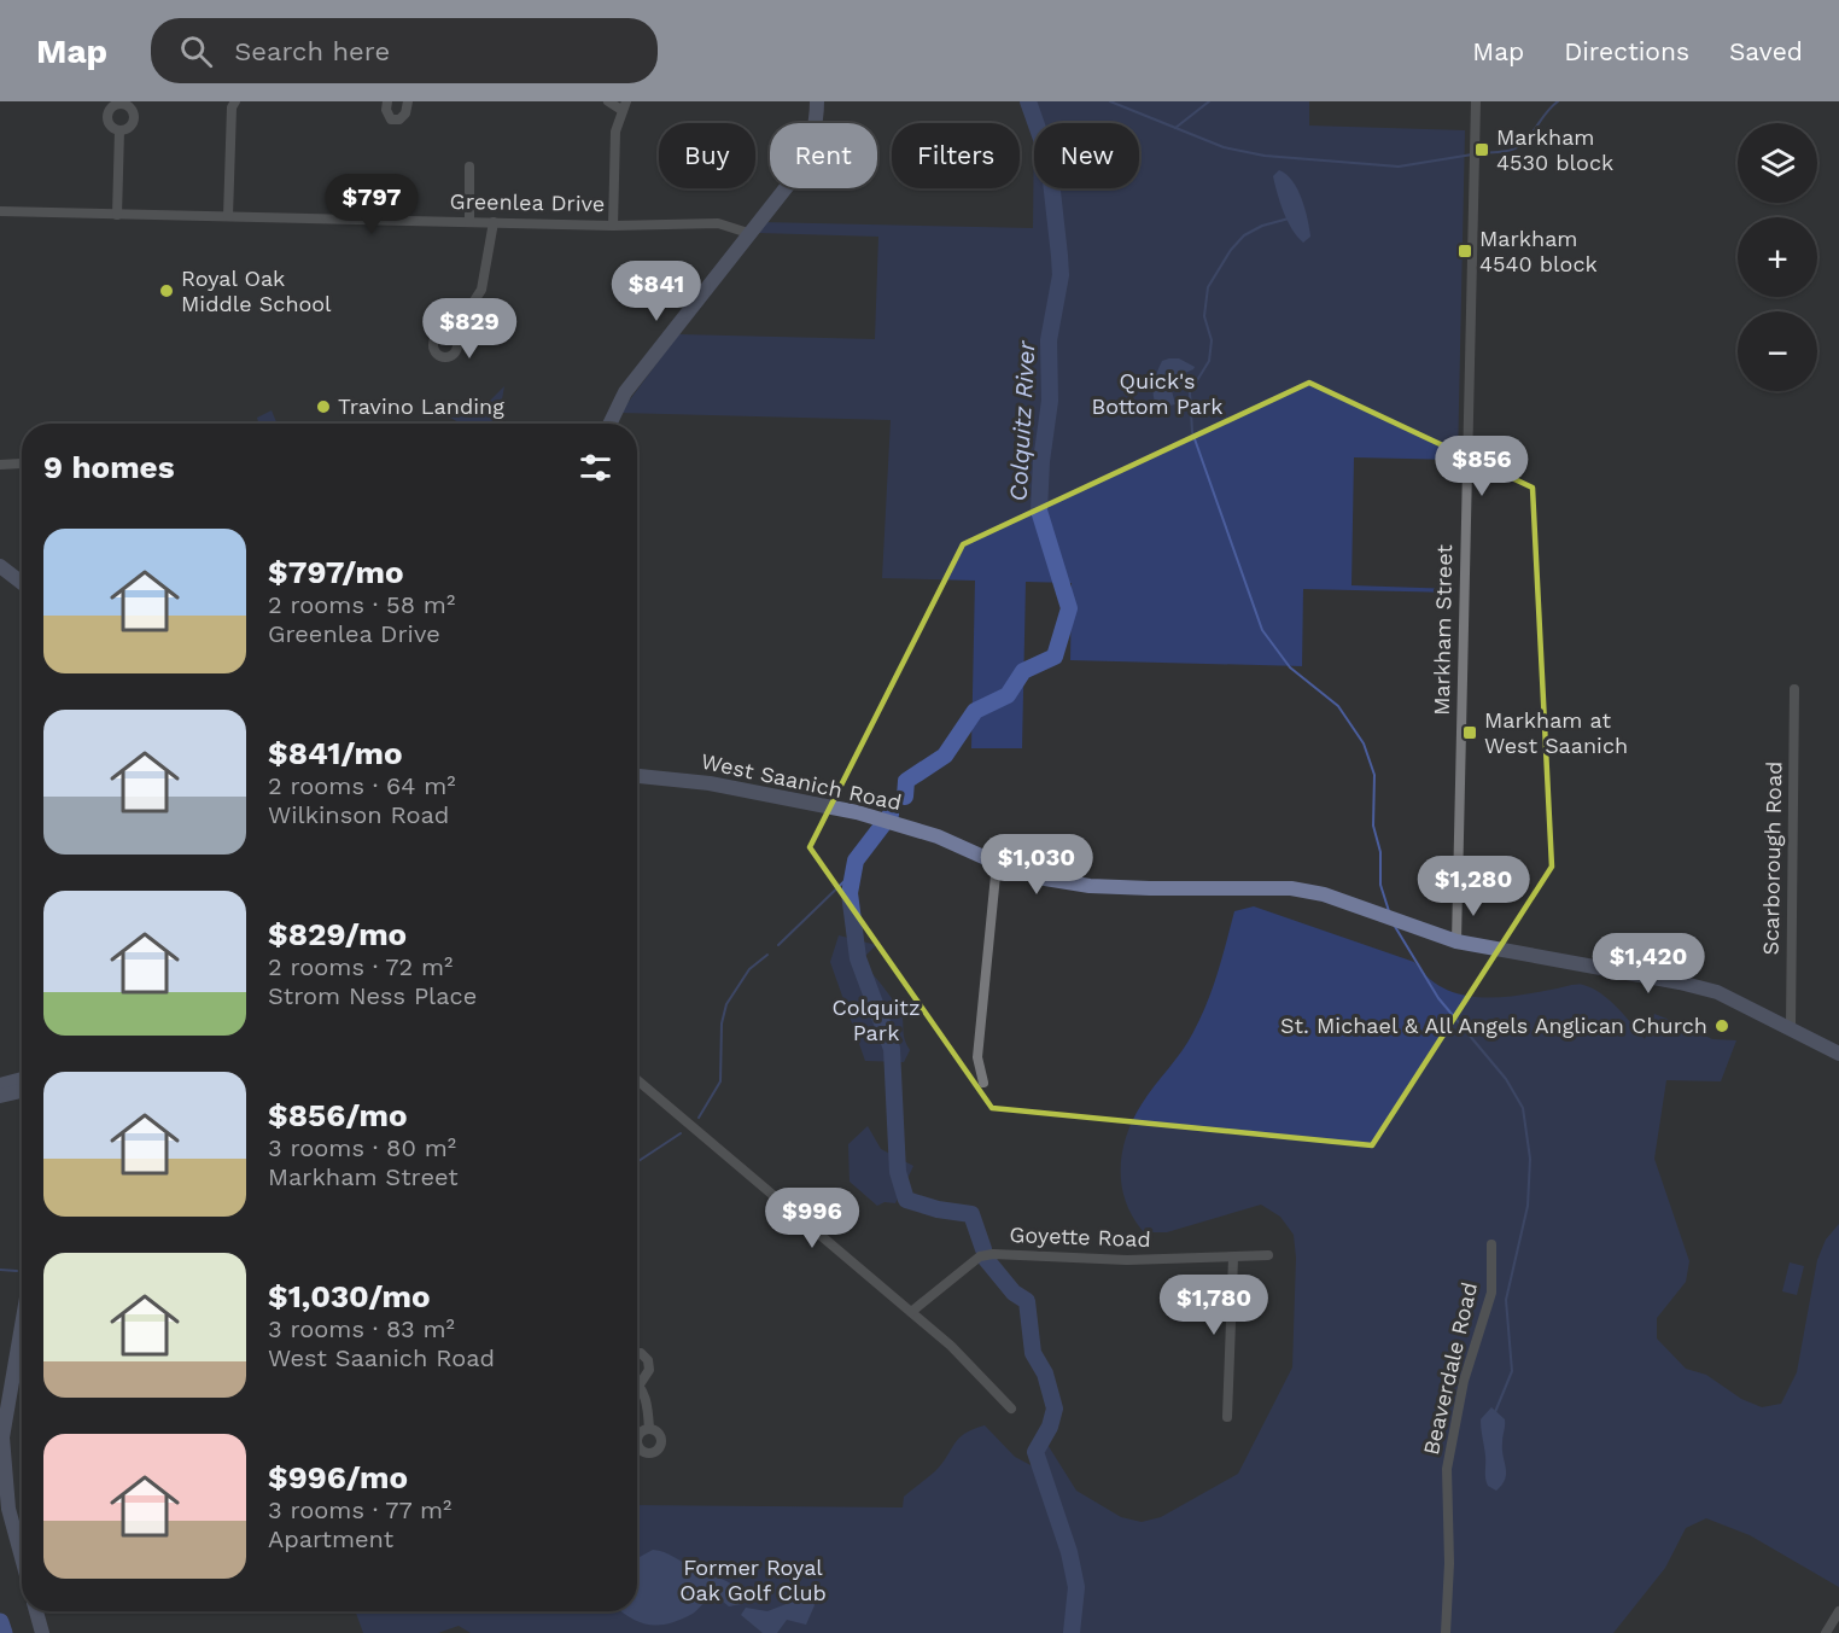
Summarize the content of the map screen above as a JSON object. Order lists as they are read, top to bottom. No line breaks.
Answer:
{"streets":{"main road":["West Saanich Road"],"street":["Greenlea Drive","Markham Street","Scarborough Road","Goyette Road","Beaverdale Road"]},"crossings":[["Markham Street","West Saanich Road"],["West Saanich Road","Scarborough Road"]],"water":["Colquitz River"],"parks":["Quick's Bottom Park","Colquitz Park","Former Royal Oak Golf Club"],"places":{"transit":["Markham 4530 block","Markham 4540 block","Markham at West Saanich"],"other":["Royal Oak Middle School","Travino Landing","St. Michael & All Angels Anglican Church"]},"page":{"header":"Map","search":"Search here","nav":["Map","Directions","Saved"],"map_buttons":["+","−"],"chip":["Buy","Rent","Filters","New"],"price":["$797","$841","$829","$856","$1,030","$1,280","$1,420","$996","$1,780"],"heading":"9 homes","list":[{"name":"$797/mo","note":"2 rooms · 58 m² · Greenlea Drive"},{"name":"$841/mo","note":"2 rooms · 64 m² · Wilkinson Road"},{"name":"$829/mo","note":"2 rooms · 72 m² · Strom Ness Place"},{"name":"$856/mo","note":"3 rooms · 80 m² · Markham Street"},{"name":"$1,030/mo","note":"3 rooms · 83 m² · West Saanich Road"},{"name":"$996/mo","note":"3 rooms · 77 m² · Apartment"}]}}
